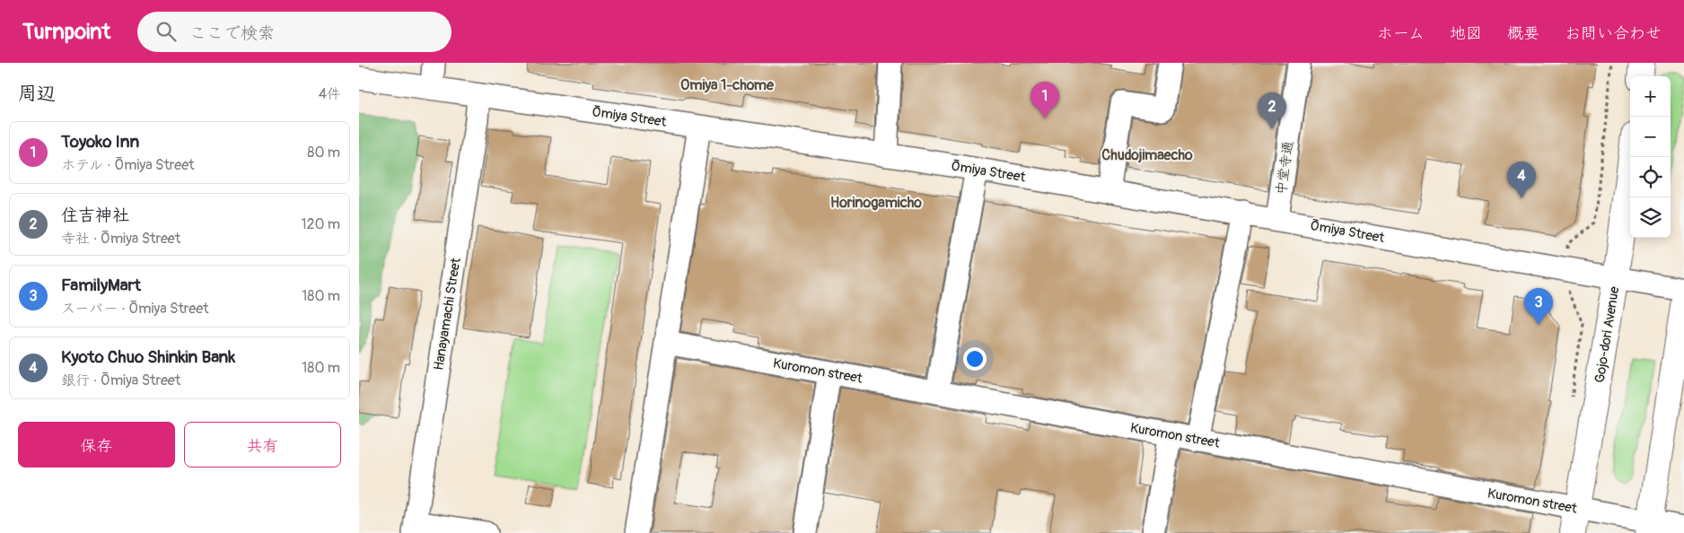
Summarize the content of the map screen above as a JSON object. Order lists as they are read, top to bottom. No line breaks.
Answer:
{"streets":{"highway":["Gojo-dori Avenue"],"street":["Ōmiya Street","中堂寺通","Hanayamachi Street","Kuromon street"]},"crossings":[["Ōmiya Street","中堂寺通"],["Ōmiya Street","Hanayamachi Street"],["Ōmiya Street","Gojo-dori Avenue"],["Gojo-dori Avenue","Kuromon street"]],"districts":["Omiya 1-chome","Chudojimaecho","Horinogamicho"],"page":{"header":"Turnpoint","search":"ここで検索","nav":["ホーム","地図","概要","お問い合わせ"],"heading":["周辺","4件"],"map_buttons":["+","−"],"pins":["1","2","4","3"],"list":[{"mark":"1","name":"Toyoko Inn","note":"ホテル · Ōmiya Street","value":"80 m"},{"mark":"2","name":"住吉神社","note":"寺社 · Ōmiya Street","value":"120 m"},{"mark":"3","name":"FamilyMart","note":"スーパー · Ōmiya Street","value":"180 m"},{"mark":"4","name":"Kyoto Chuo Shinkin Bank","note":"銀行 · Ōmiya Street","value":"180 m"}],"buttons":["保存","共有"]}}
